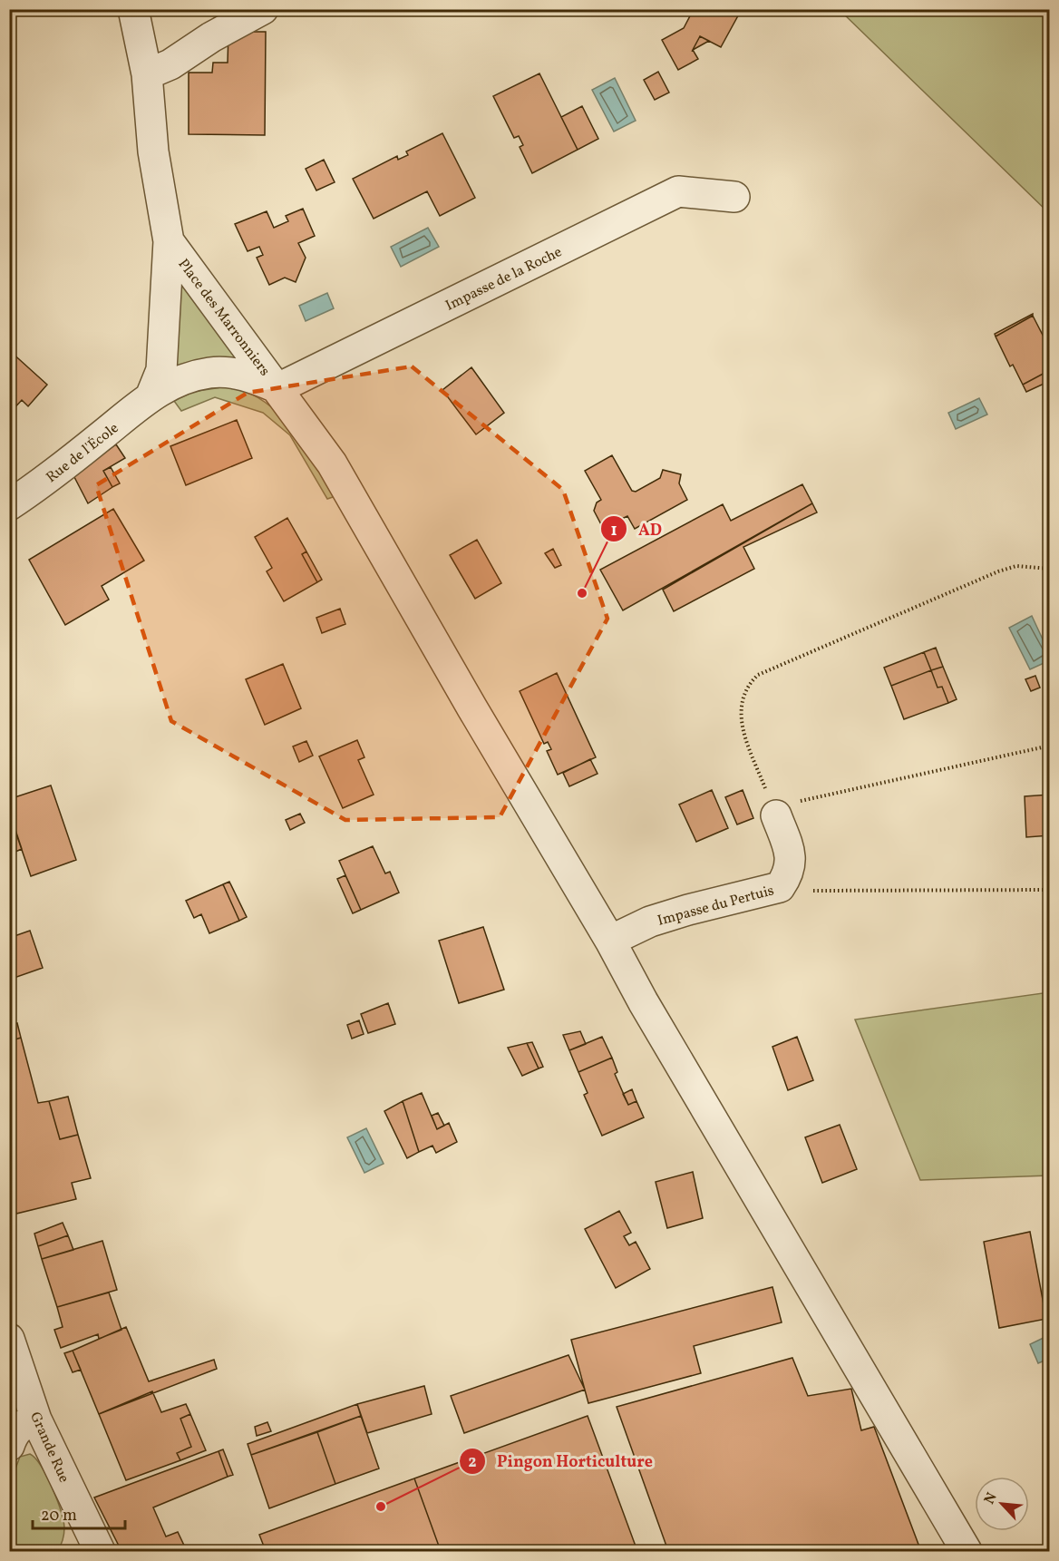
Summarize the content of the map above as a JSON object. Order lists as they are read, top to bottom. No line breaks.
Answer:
{"streets":{"street":["Impasse de la Roche","Place des Marronniers","Rue de l'École","Impasse du Pertuis","Grande Rue"]},"crossings":[["Impasse de la Roche","Place des Marronniers"],["Place des Marronniers","Rue de l'École"]],"places":["AD","Pingon Horticulture"],"scale_bar":"20 m","north":"top left"}
